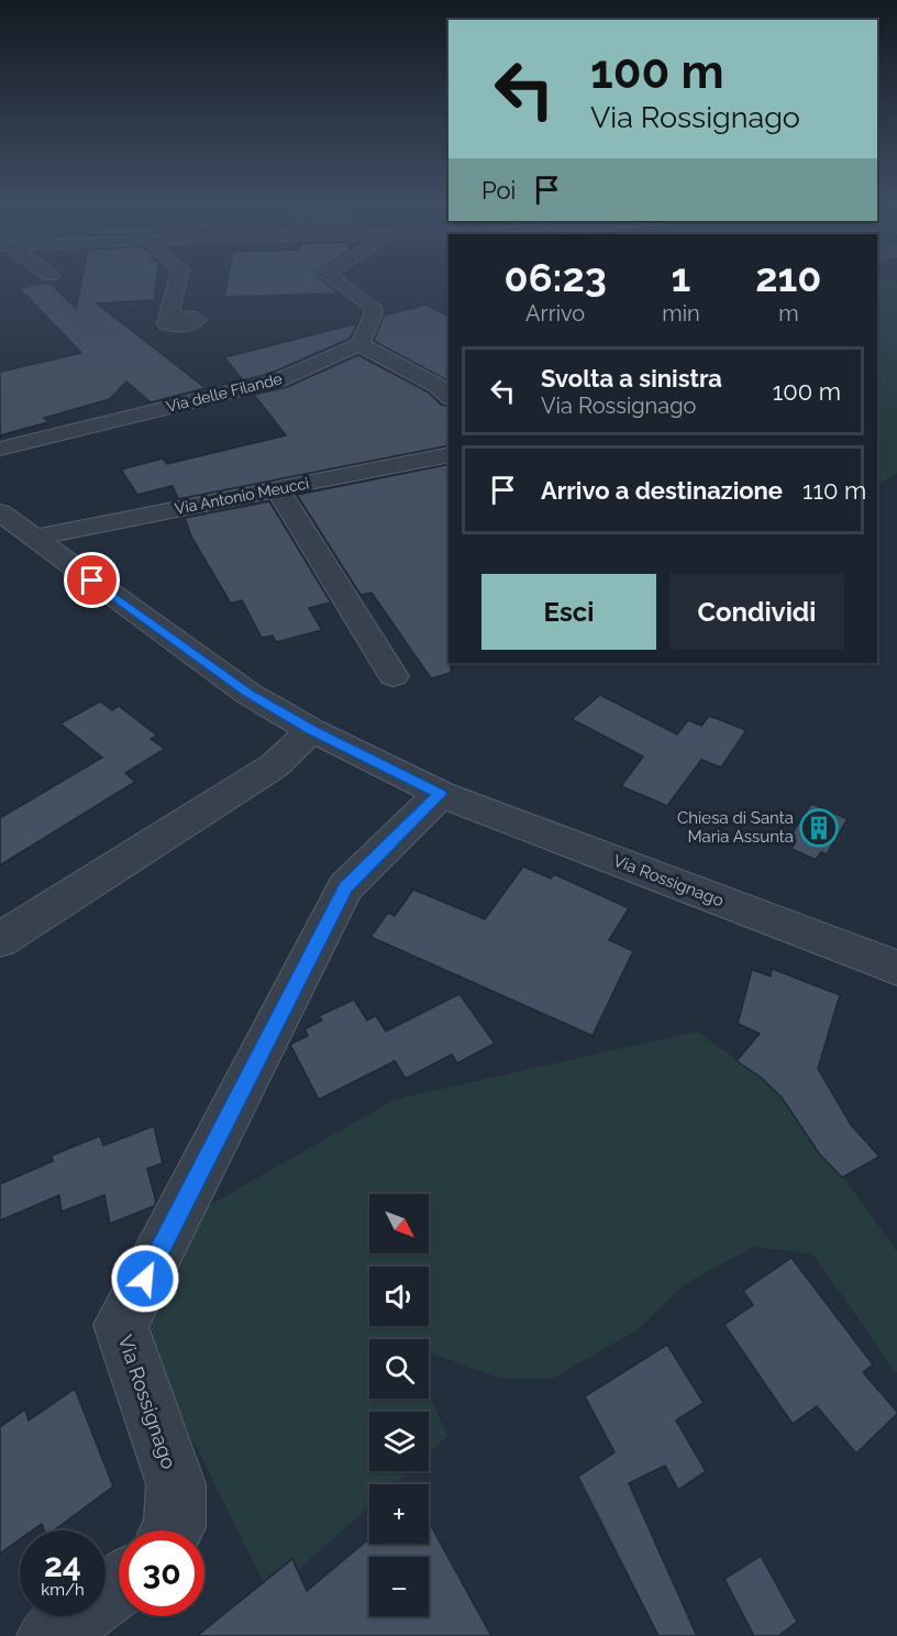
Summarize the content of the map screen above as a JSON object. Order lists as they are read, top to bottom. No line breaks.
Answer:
{"streets":{"street":["Via delle Filande","Via Antonio Meucci","Via Rossignago"]},"crossings":[["Via Antonio Meucci","Via Rossignago"]],"places":{"building":["Chiesa di Santa Maria Assunta"]},"north":"bottom right","page":{"turn":["100 m","Via Rossignago"],"then":"Poi","eta":["06:23","Arrivo","1","min","210","m"],"list":[{"name":"Svolta a sinistra","note":"Via Rossignago","value":"100 m"},{"name":"Arrivo a destinazione","value":"110 m"}],"buttons":["Esci","Condividi"],"map_buttons":["+","−"],"speed":"24 km/h","limit":"30"}}
